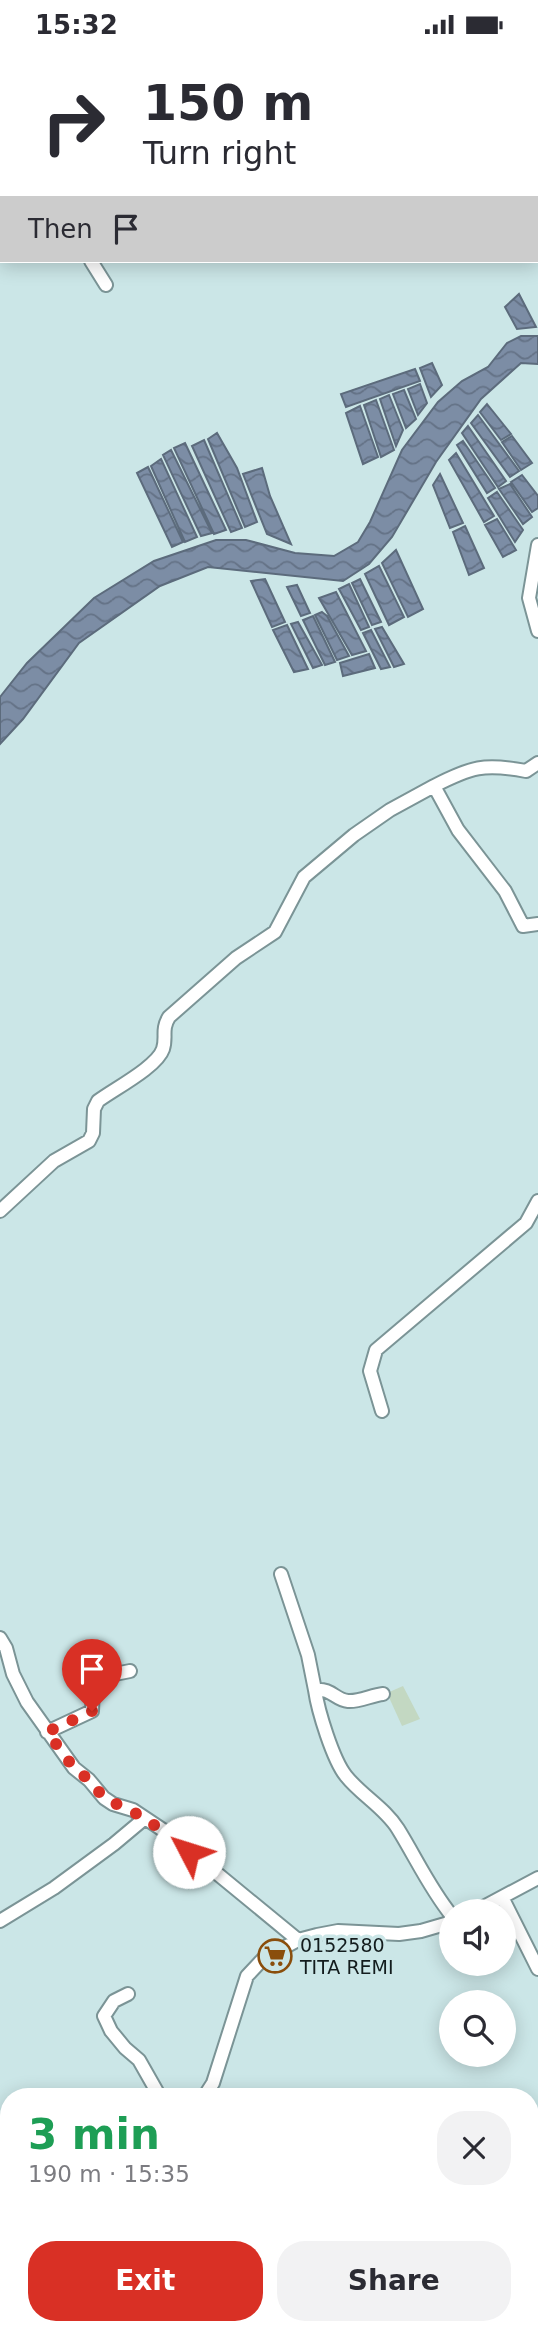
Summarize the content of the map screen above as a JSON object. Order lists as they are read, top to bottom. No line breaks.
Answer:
{"places":{"supermarket":["0152580 TITA REMI"]},"page":{"status":"15:32","turn":["150 m","Turn right"],"then":"Then","heading":["3 min","190 m · 15:35"],"buttons":["Exit","Share"]}}
